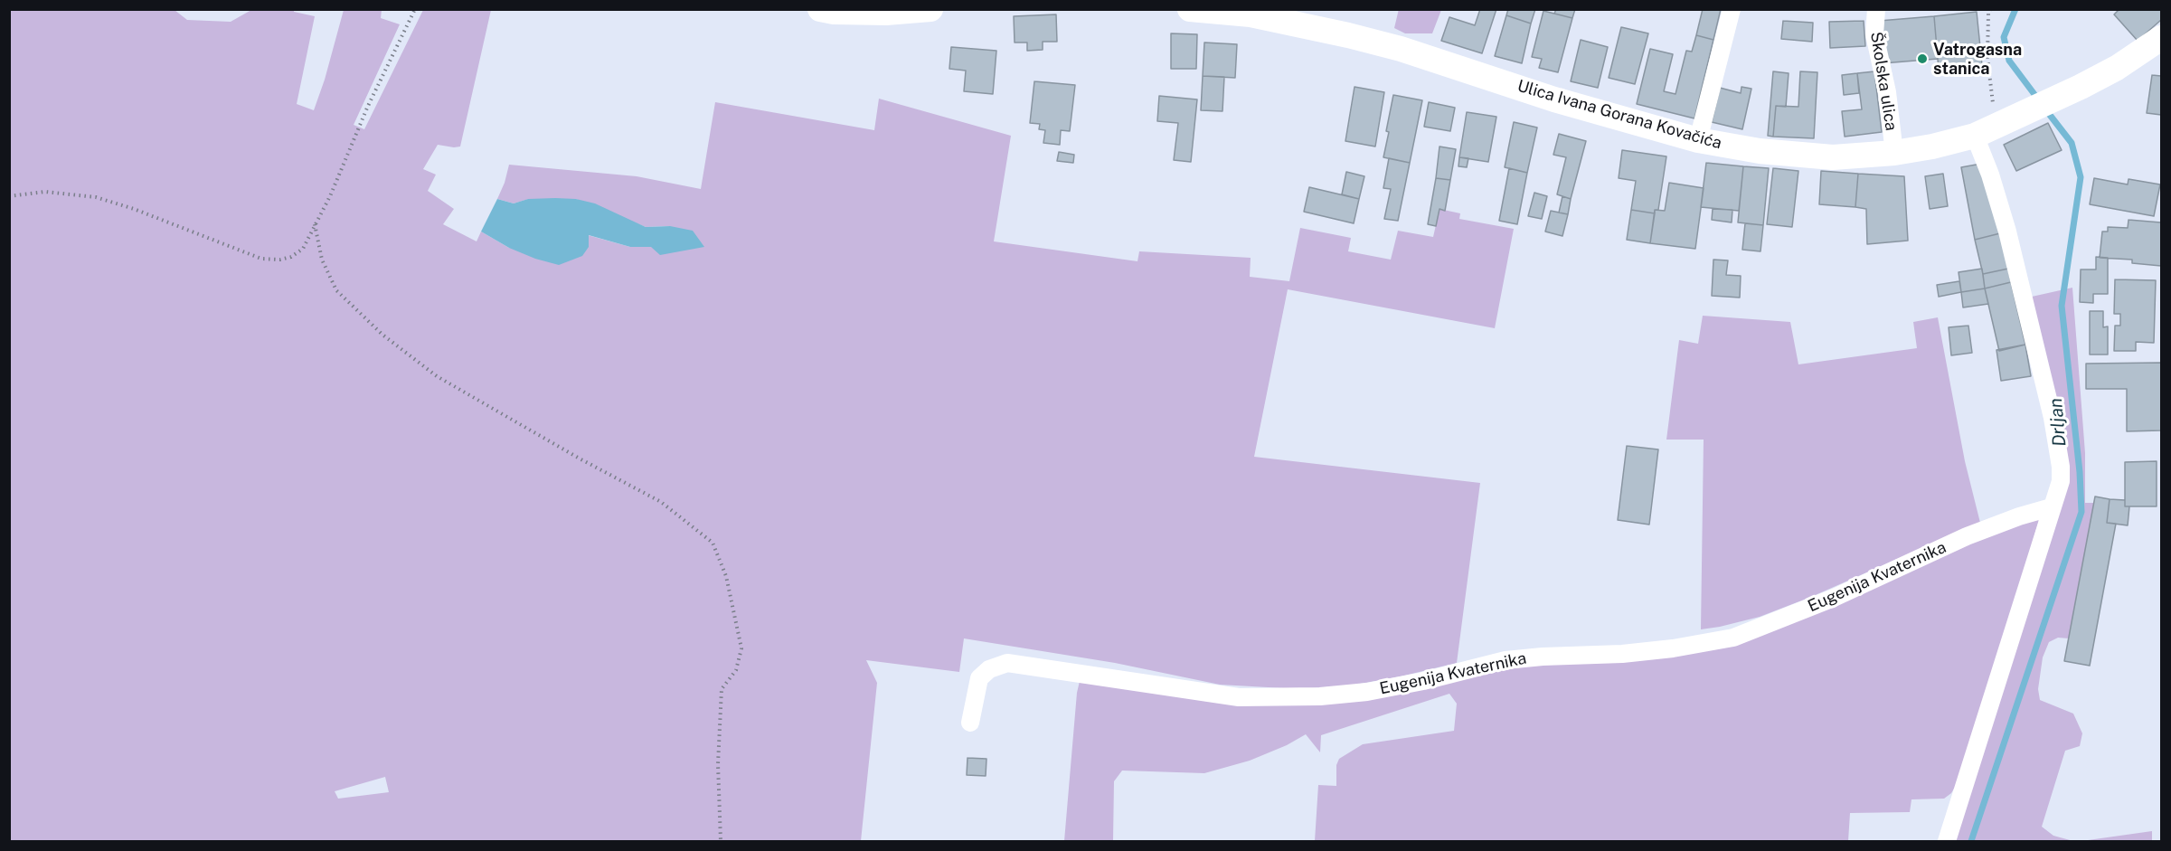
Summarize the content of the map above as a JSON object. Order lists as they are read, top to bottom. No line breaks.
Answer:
{"streets":{"main road":["Ulica Ivana Gorana Kovačića"],"street":["Školska ulica","Eugenija Kvaternika"]},"crossings":[["Školska ulica","Ulica Ivana Gorana Kovačića"]],"water":["Drljan"],"places":["Vatrogasna stanica"]}
